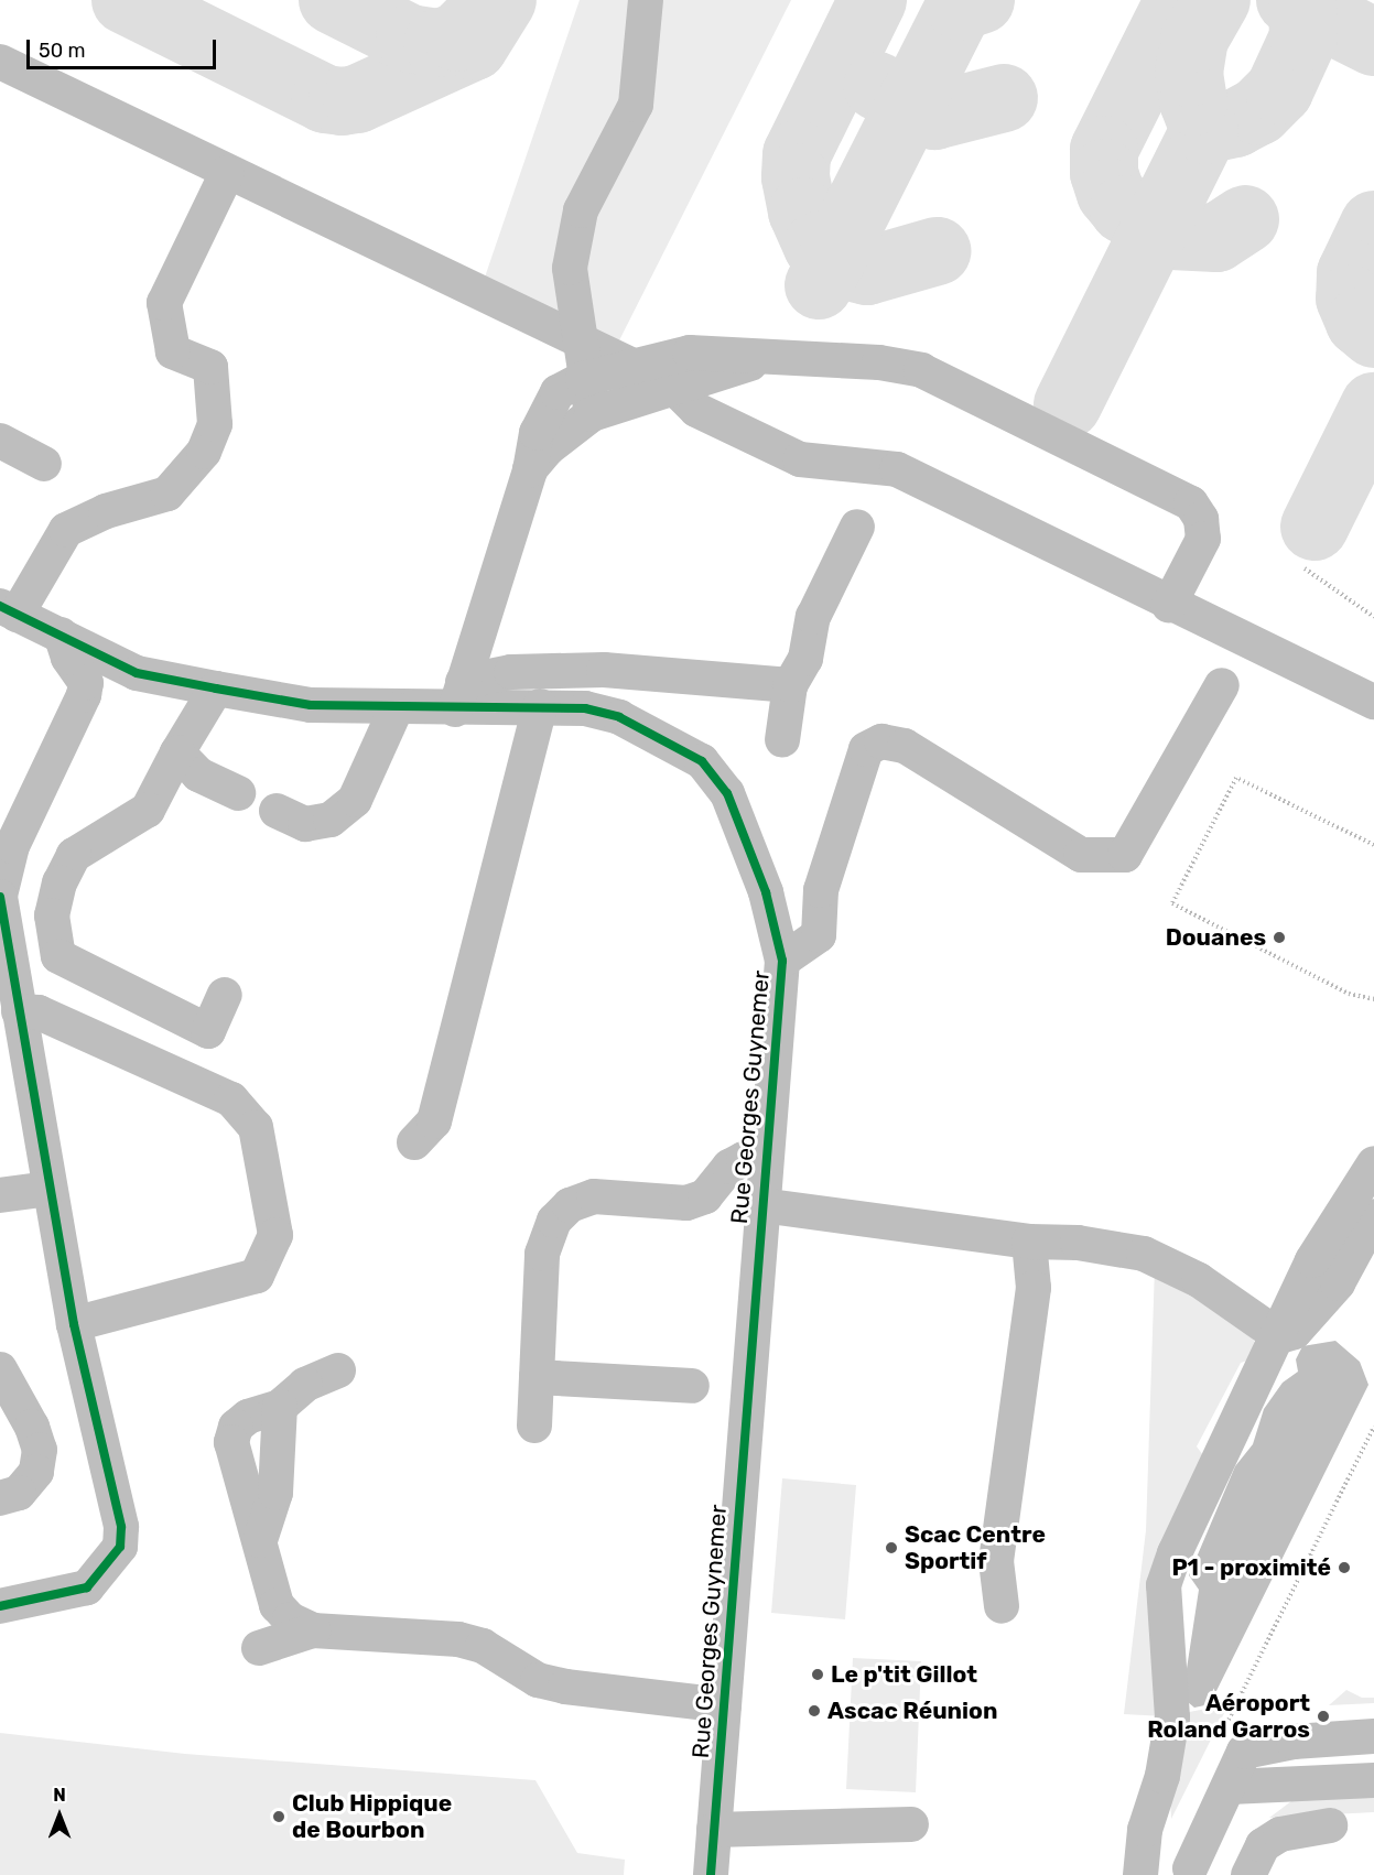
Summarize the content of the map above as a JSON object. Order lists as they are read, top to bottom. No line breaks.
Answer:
{"streets":{"street":["Rue Georges Guynemer"]},"places":["Douanes","Scac Centre Sportif","P1 - proximité","Le p'tit Gillot","Ascac Réunion","Aéroport Roland Garros","Club Hippique de Bourbon"],"scale_bar":"50 m","north":"top"}
